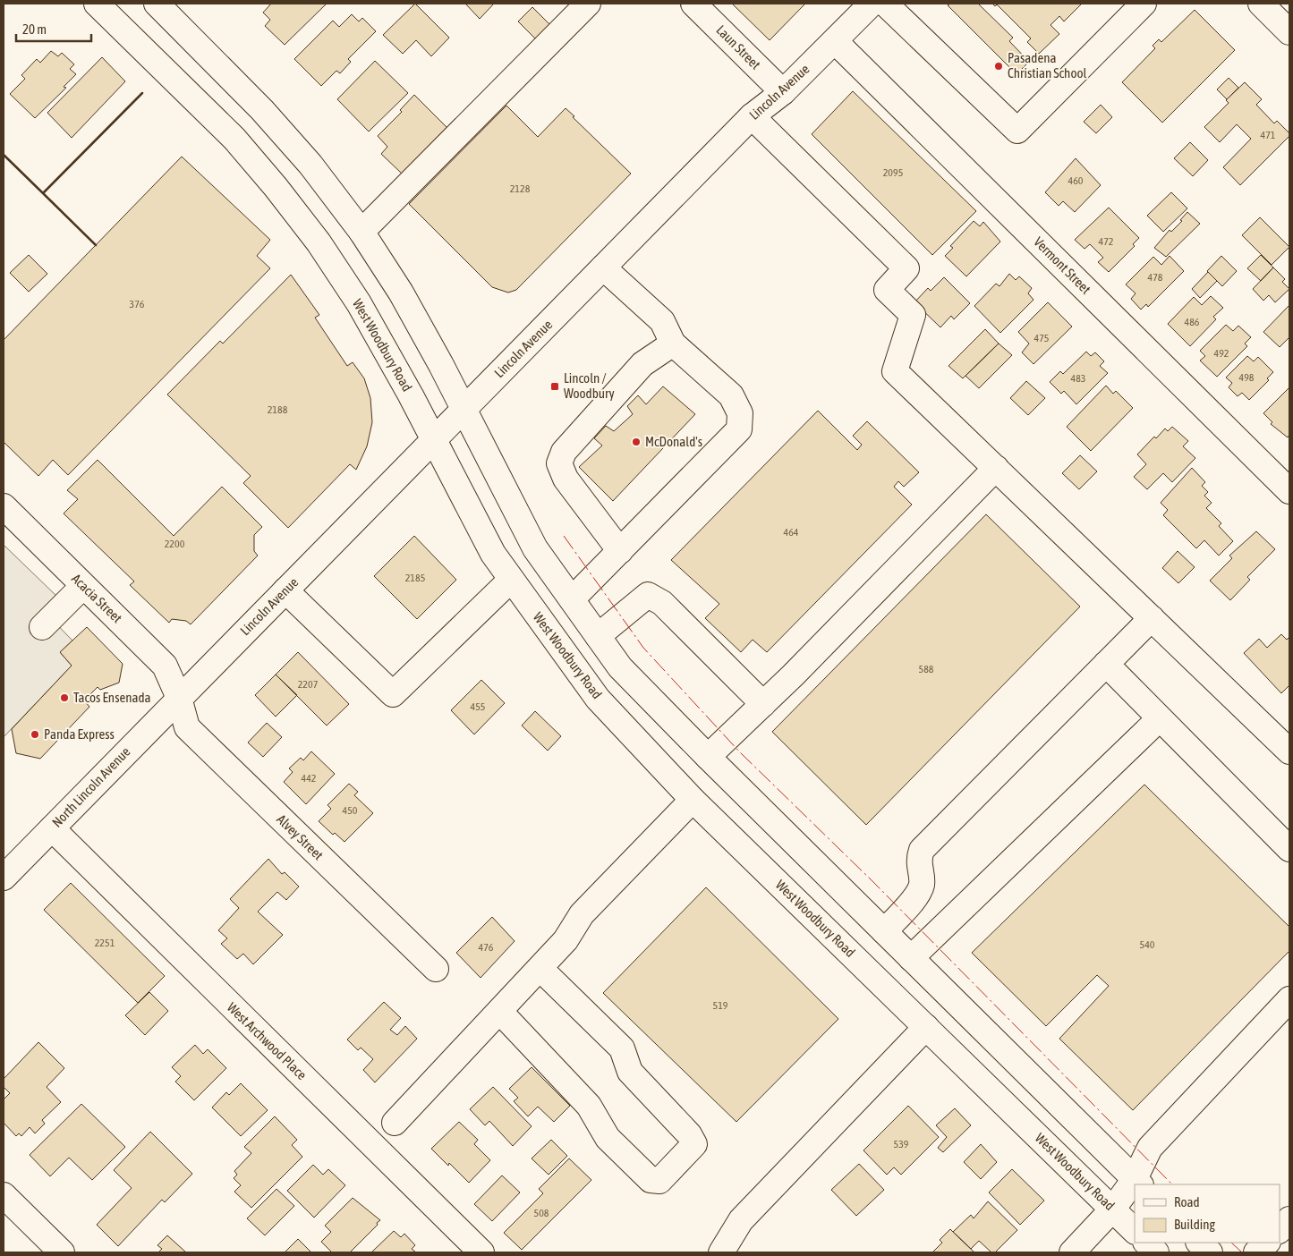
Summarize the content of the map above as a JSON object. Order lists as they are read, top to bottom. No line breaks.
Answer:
{"streets":{"main road":["Laun Street","Lincoln Avenue","Vermont Street","West Woodbury Road","Acacia Street","North Lincoln Avenue","Alvey Street","West Archwood Place"]},"crossings":[["Laun Street","Lincoln Avenue"],["Lincoln Avenue","Vermont Street"],["Lincoln Avenue","West Woodbury Road"],["Lincoln Avenue","Acacia Street"],["Lincoln Avenue","North Lincoln Avenue"],["Lincoln Avenue","Alvey Street"],["Acacia Street","North Lincoln Avenue"],["Acacia Street","Alvey Street"],["North Lincoln Avenue","Alvey Street"],["North Lincoln Avenue","West Archwood Place"]],"places":{"other":["Pasadena Christian School","McDonald's","Tacos Ensenada","Panda Express"],"transit":["Lincoln / Woodbury"]},"house_numbers":["471","2095","460","2128","472","478","376","486","475","492","498","483","2188","464","2200","2185","588","2207","455","442","450","2251","540","476","519","539","508"],"legend":["Road","Building"],"scale_bar":"20 m"}
